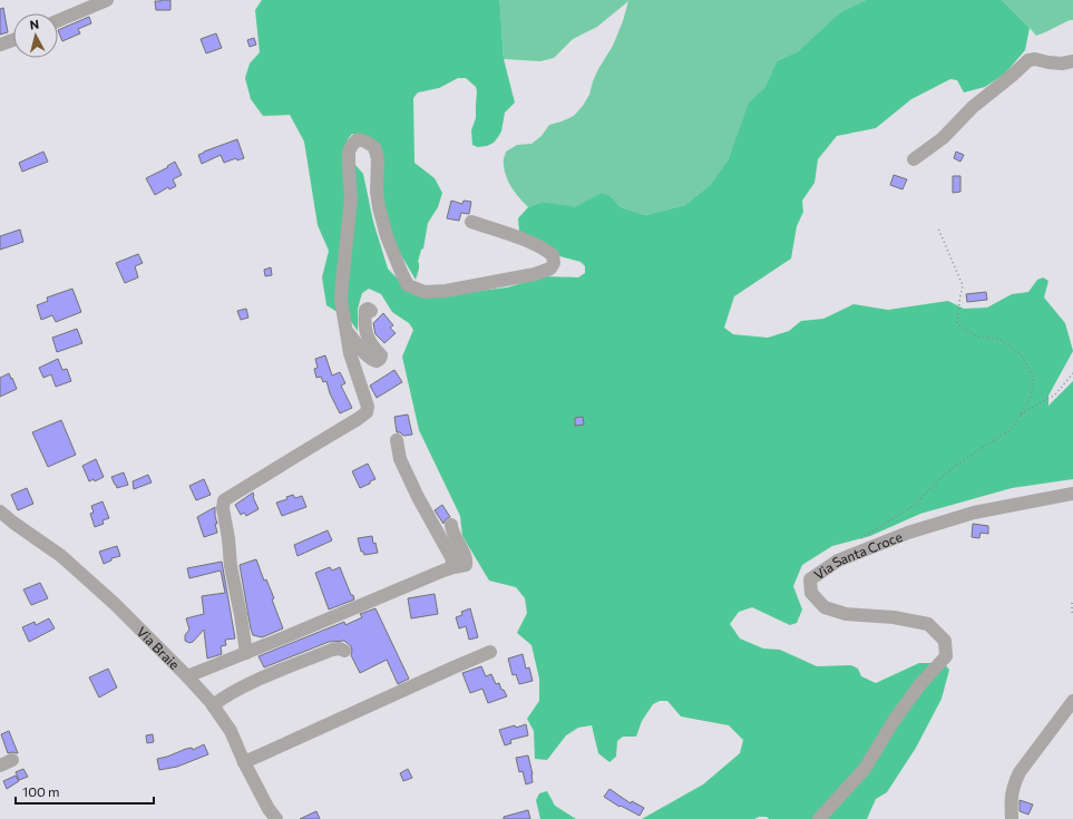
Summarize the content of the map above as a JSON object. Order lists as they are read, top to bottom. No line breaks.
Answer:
{"streets":{"street":["Via Santa Croce","Via Braie"]},"scale_bar":"100 m","north":"top"}
